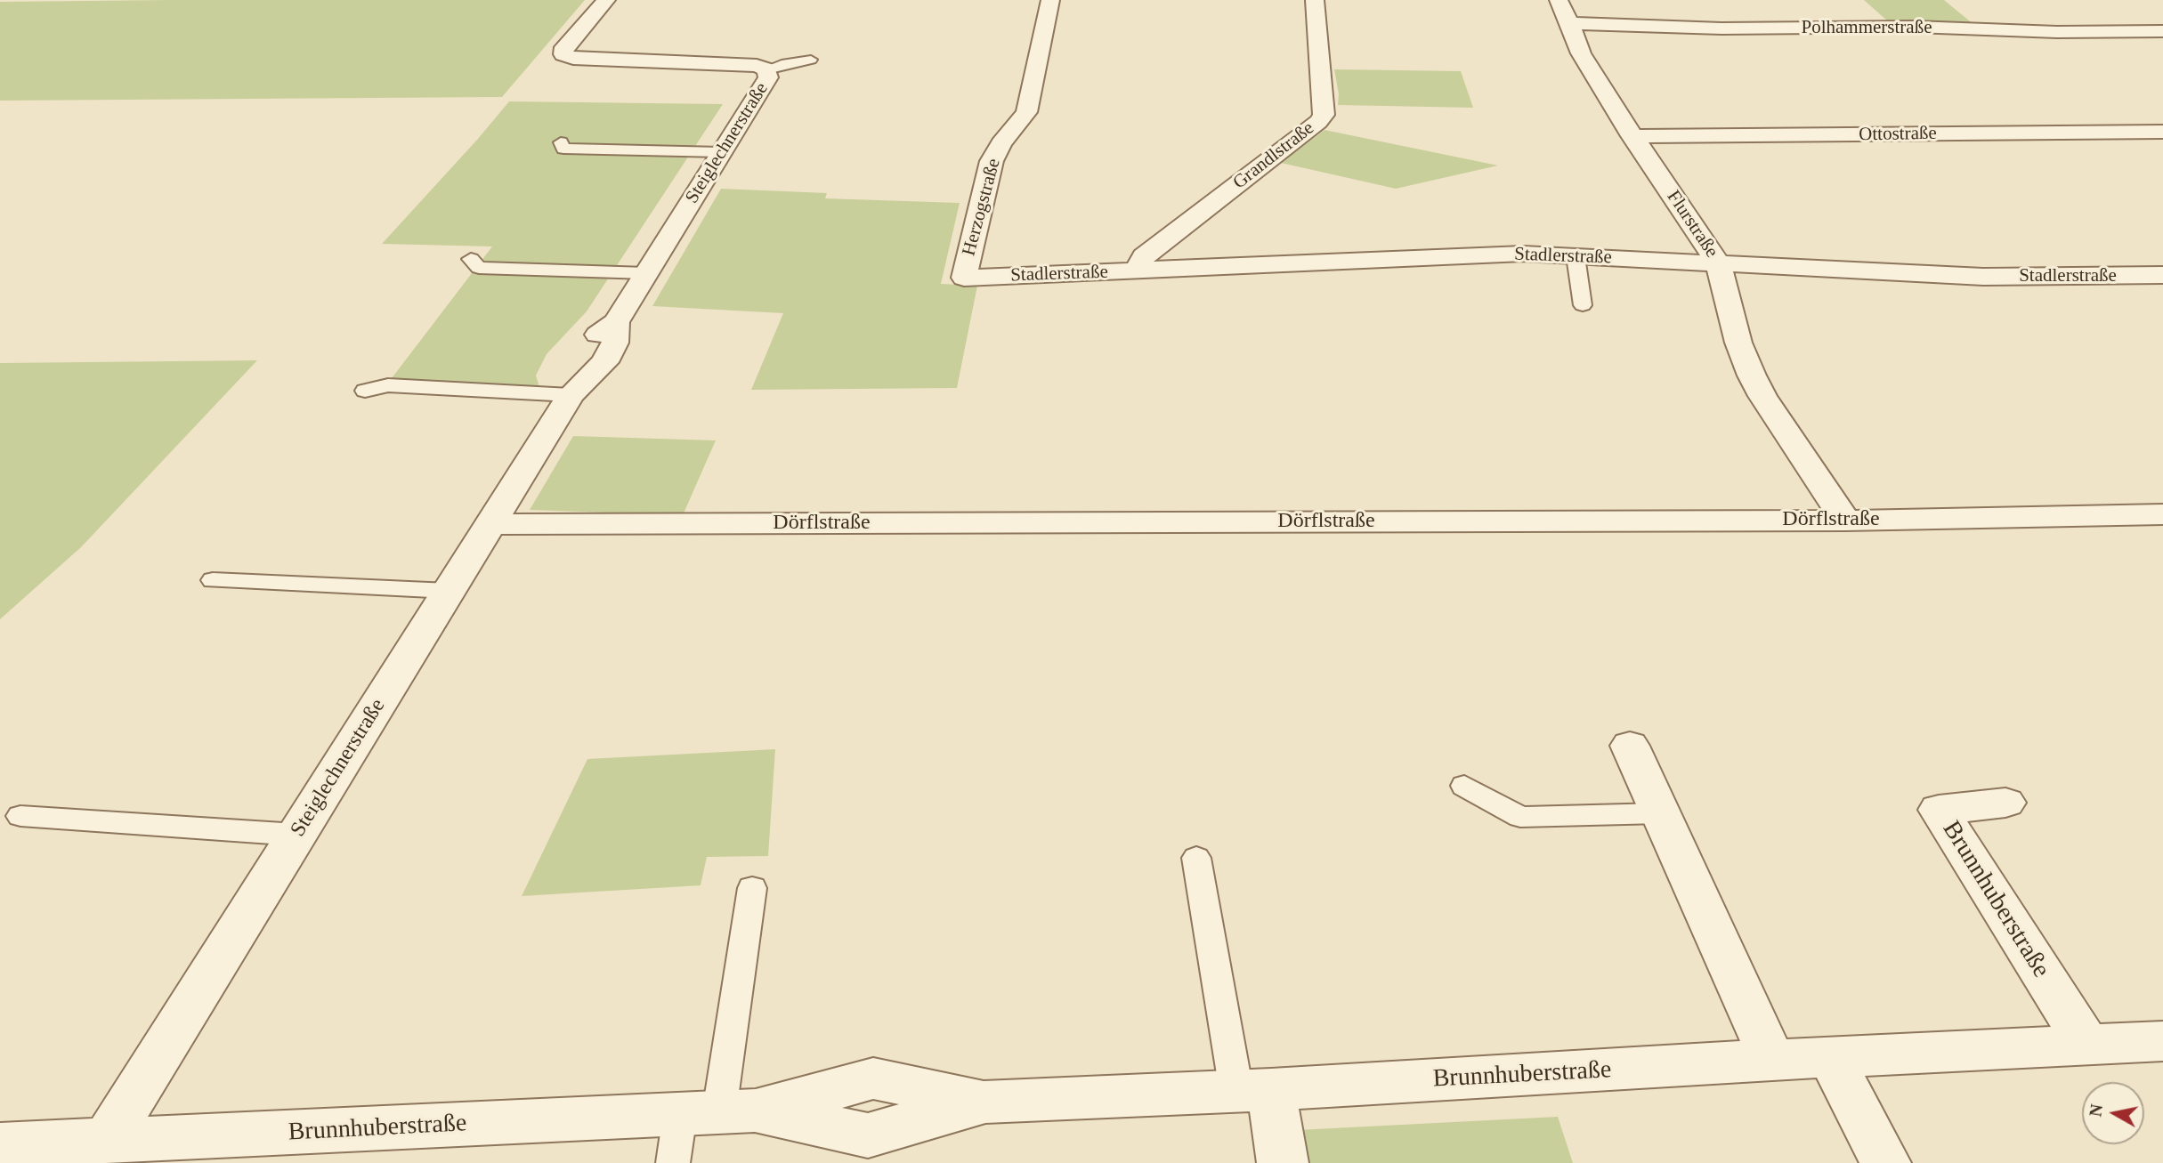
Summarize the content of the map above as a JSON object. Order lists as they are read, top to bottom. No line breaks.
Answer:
{"streets":{"street":["Polhammerstraße","Ottostraße","Steiglechnerstraße","Grandlstraße","Herzogstraße","Flurstraße","Stadlerstraße","Dörflstraße","Brunnhuberstraße"]},"crossings":[["Polhammerstraße","Flurstraße"],["Ottostraße","Flurstraße"],["Steiglechnerstraße","Dörflstraße"],["Steiglechnerstraße","Brunnhuberstraße"],["Grandlstraße","Stadlerstraße"],["Herzogstraße","Stadlerstraße"],["Flurstraße","Stadlerstraße"],["Flurstraße","Dörflstraße"]],"north":"left"}
